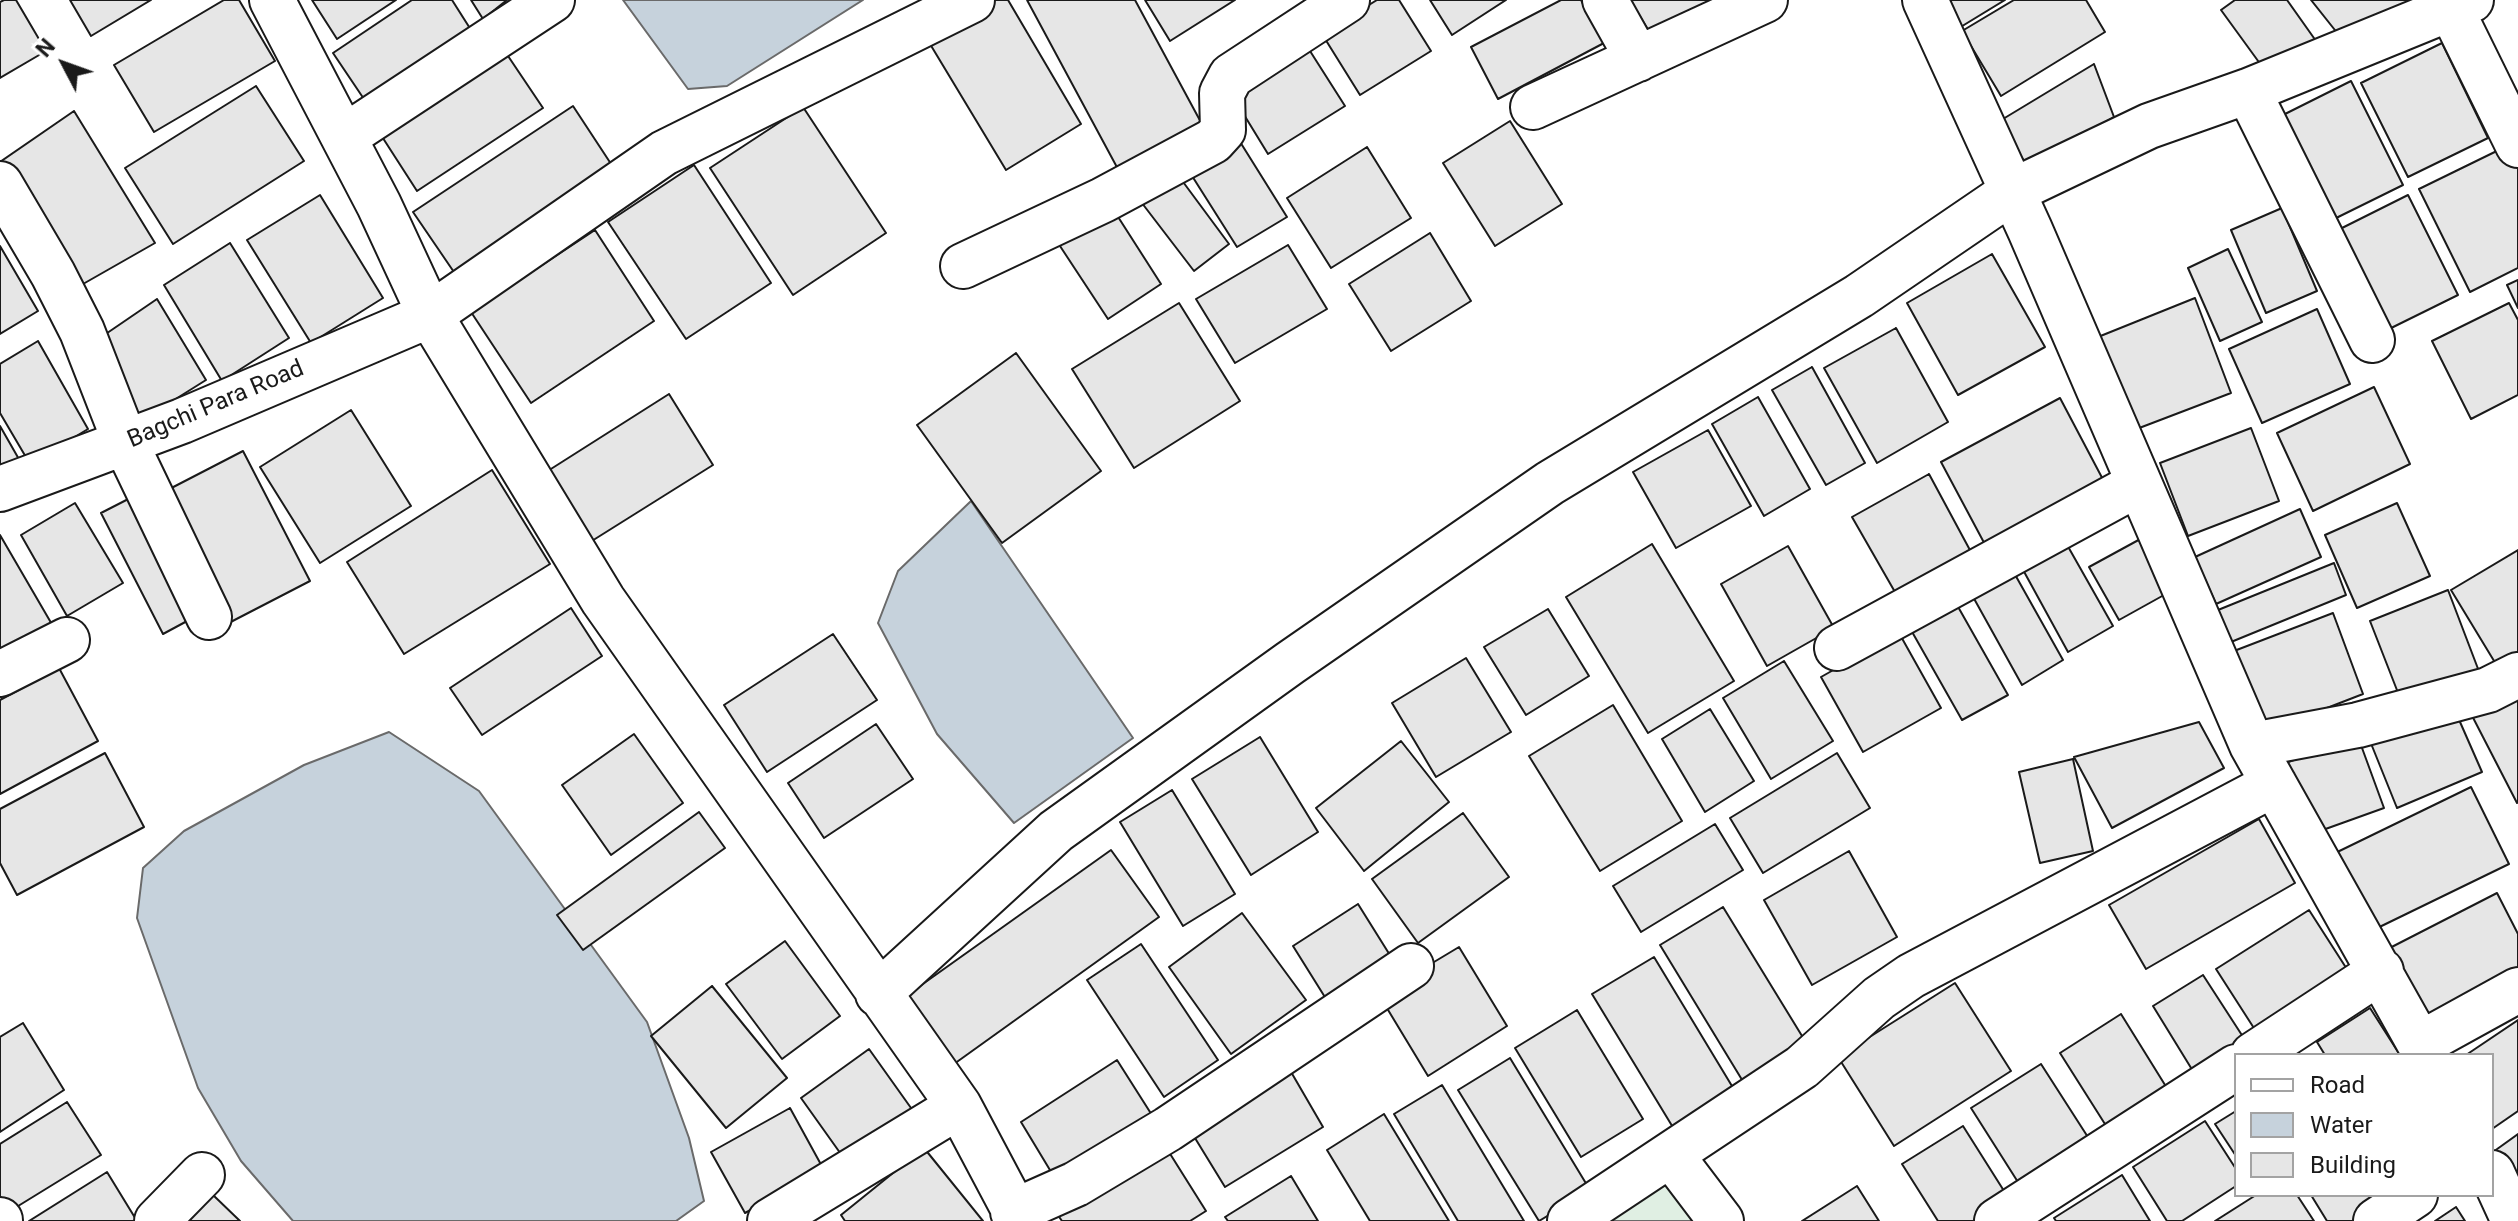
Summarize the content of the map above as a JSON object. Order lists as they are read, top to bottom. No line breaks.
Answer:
{"streets":{"street":["Bagchi Para Road"]},"legend":["Road","Water","Building"],"north":"top left"}
